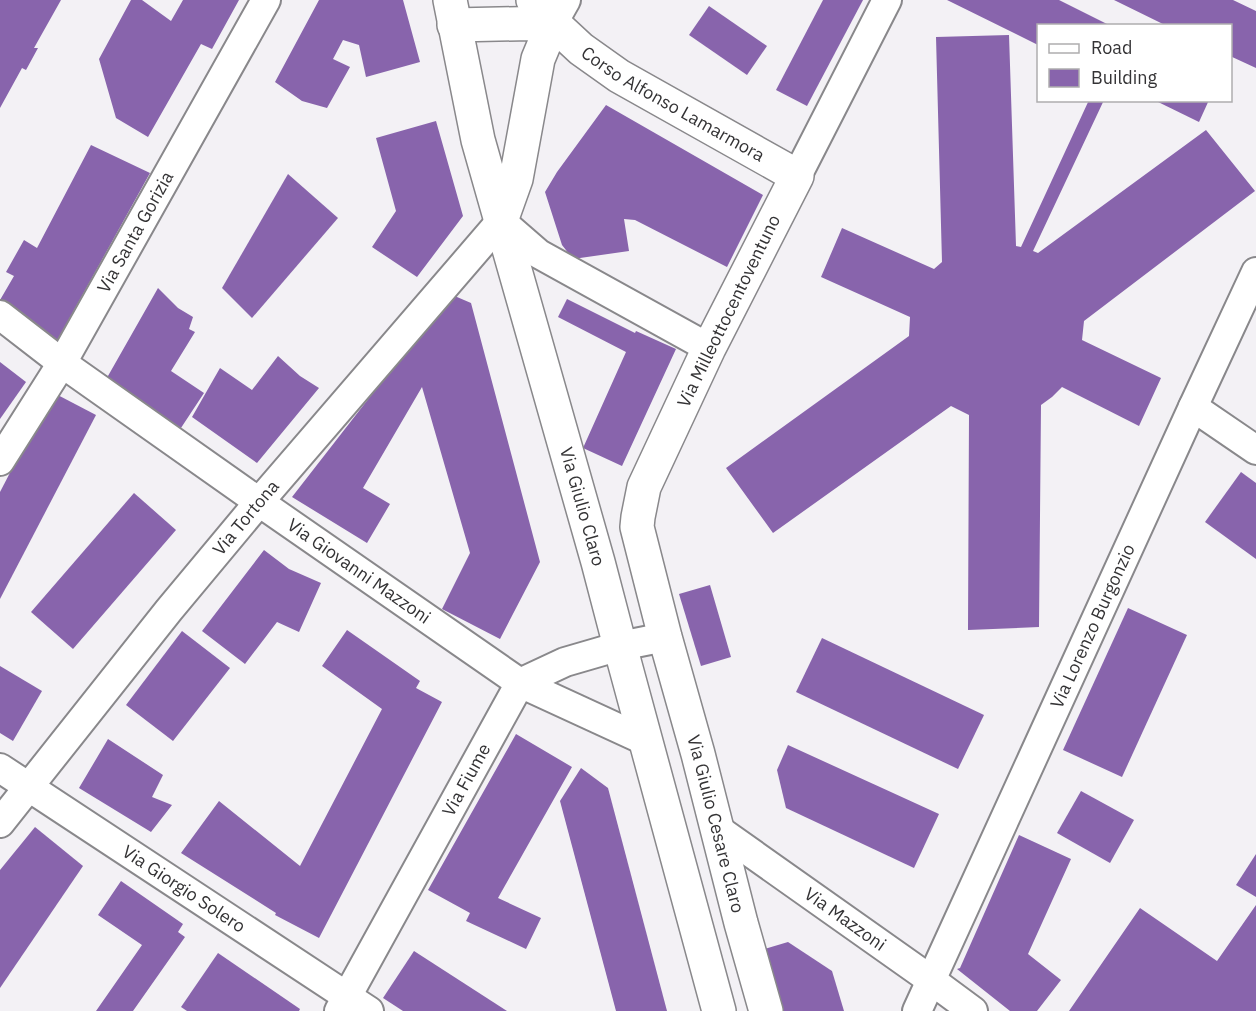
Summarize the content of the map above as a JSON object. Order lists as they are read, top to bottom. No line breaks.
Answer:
{"streets":{"street":["Corso Alfonso Lamarmora","Via Santa Gorizia","Via Milleottocentoventuno","Via Giulio Claro","Via Tortona","Via Giovanni Mazzoni","Via Lorenzo Burgonzio","Via Fiume","Via Giulio Cesare Claro","Via Giorgio Solero","Via Mazzoni"]},"crossings":[["Corso Alfonso Lamarmora","Via Milleottocentoventuno"],["Via Santa Gorizia","Via Giovanni Mazzoni"],["Via Milleottocentoventuno","Via Giulio Cesare Claro"],["Via Giulio Claro","Via Tortona"],["Via Giulio Claro","Via Giovanni Mazzoni"],["Via Tortona","Via Giovanni Mazzoni"],["Via Tortona","Via Giorgio Solero"],["Via Giovanni Mazzoni","Via Fiume"],["Via Lorenzo Burgonzio","Via Mazzoni"],["Via Fiume","Via Giorgio Solero"],["Via Giulio Cesare Claro","Via Mazzoni"]],"legend":["Road","Building"]}
